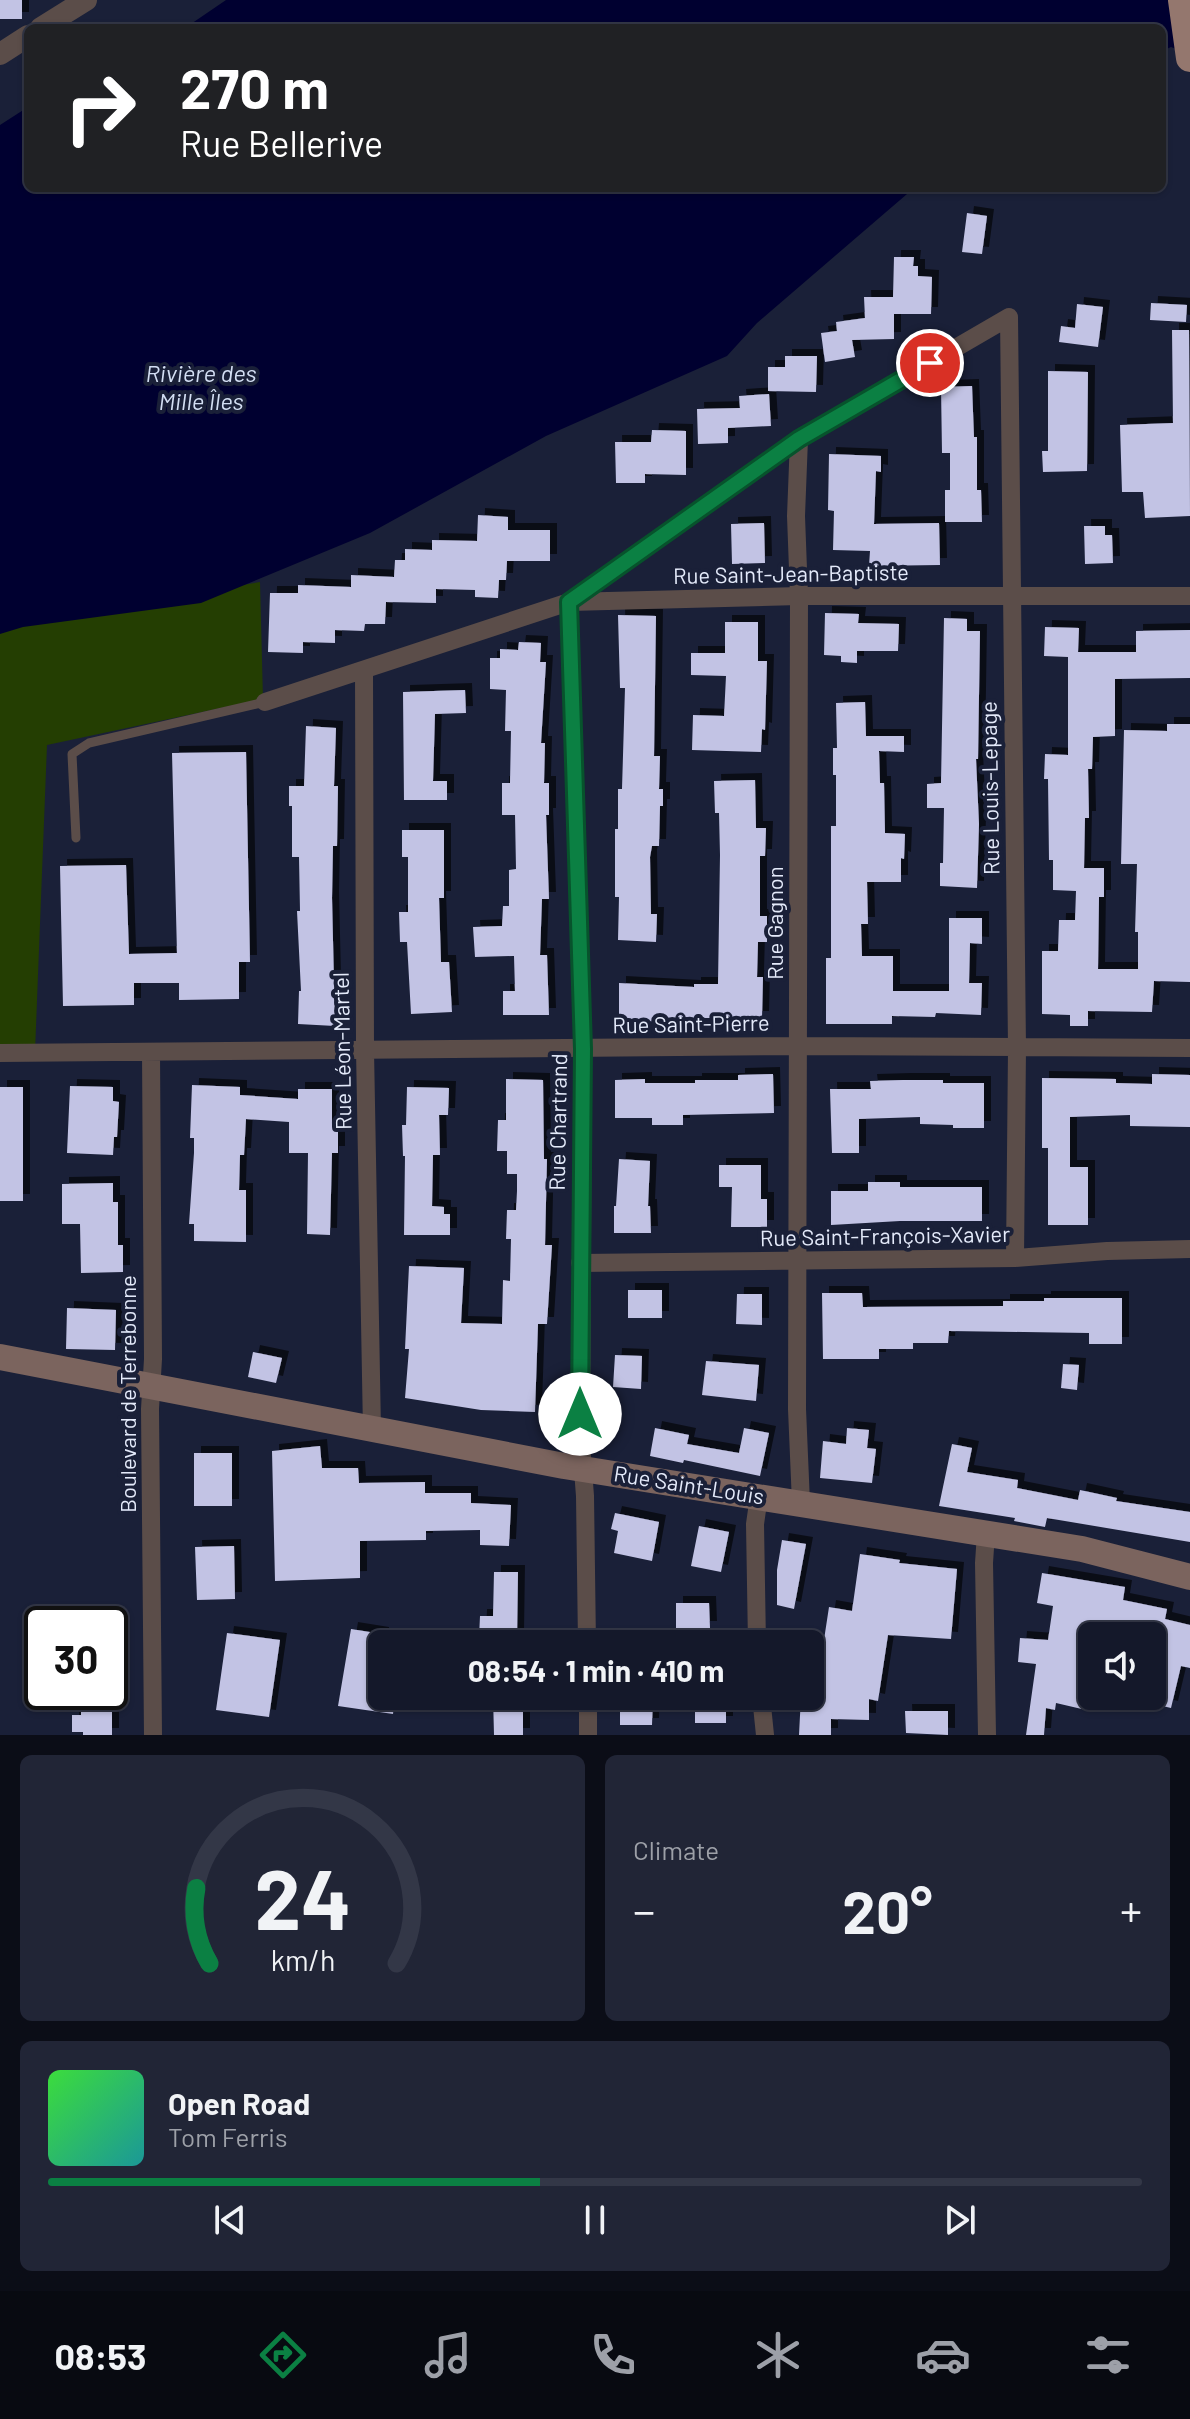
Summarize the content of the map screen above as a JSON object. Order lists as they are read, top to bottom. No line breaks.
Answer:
{"streets":{"main road":["Rue Saint-Louis"],"street":["Rue Saint-Jean-Baptiste","Rue Louis-Lepage","Rue Gagnon","Rue Saint-Pierre","Rue Léon-Martel","Rue Chartrand","Rue Saint-François-Xavier","Boulevard de Terrebonne"]},"crossings":[["Rue Saint-Jean-Baptiste","Rue Louis-Lepage"],["Rue Saint-Jean-Baptiste","Rue Gagnon"],["Rue Saint-Jean-Baptiste","Rue Léon-Martel"],["Rue Saint-Jean-Baptiste","Rue Chartrand"],["Rue Louis-Lepage","Rue Gagnon"],["Rue Louis-Lepage","Rue Saint-Pierre"],["Rue Louis-Lepage","Rue Saint-François-Xavier"],["Rue Gagnon","Rue Saint-Pierre"],["Rue Gagnon","Rue Saint-François-Xavier"],["Rue Gagnon","Rue Saint-Louis"],["Rue Saint-Pierre","Rue Léon-Martel"],["Rue Saint-Pierre","Rue Chartrand"],["Rue Saint-Pierre","Boulevard de Terrebonne"],["Rue Léon-Martel","Rue Saint-Louis"],["Rue Chartrand","Rue Saint-François-Xavier"],["Rue Chartrand","Rue Saint-Louis"],["Boulevard de Terrebonne","Rue Saint-Louis"]],"water":["Rivière des Mille Îles"],"page":{"turn":["270 m","Rue Bellerive"],"limit":"30","trip":"08:54 · 1 min · 410 m","tile":"Climate","heat":["−","20°","+"],"song":["Open Road","Tom Ferris"],"tabs":"08:53","gauge":["24","km/h"]}}
